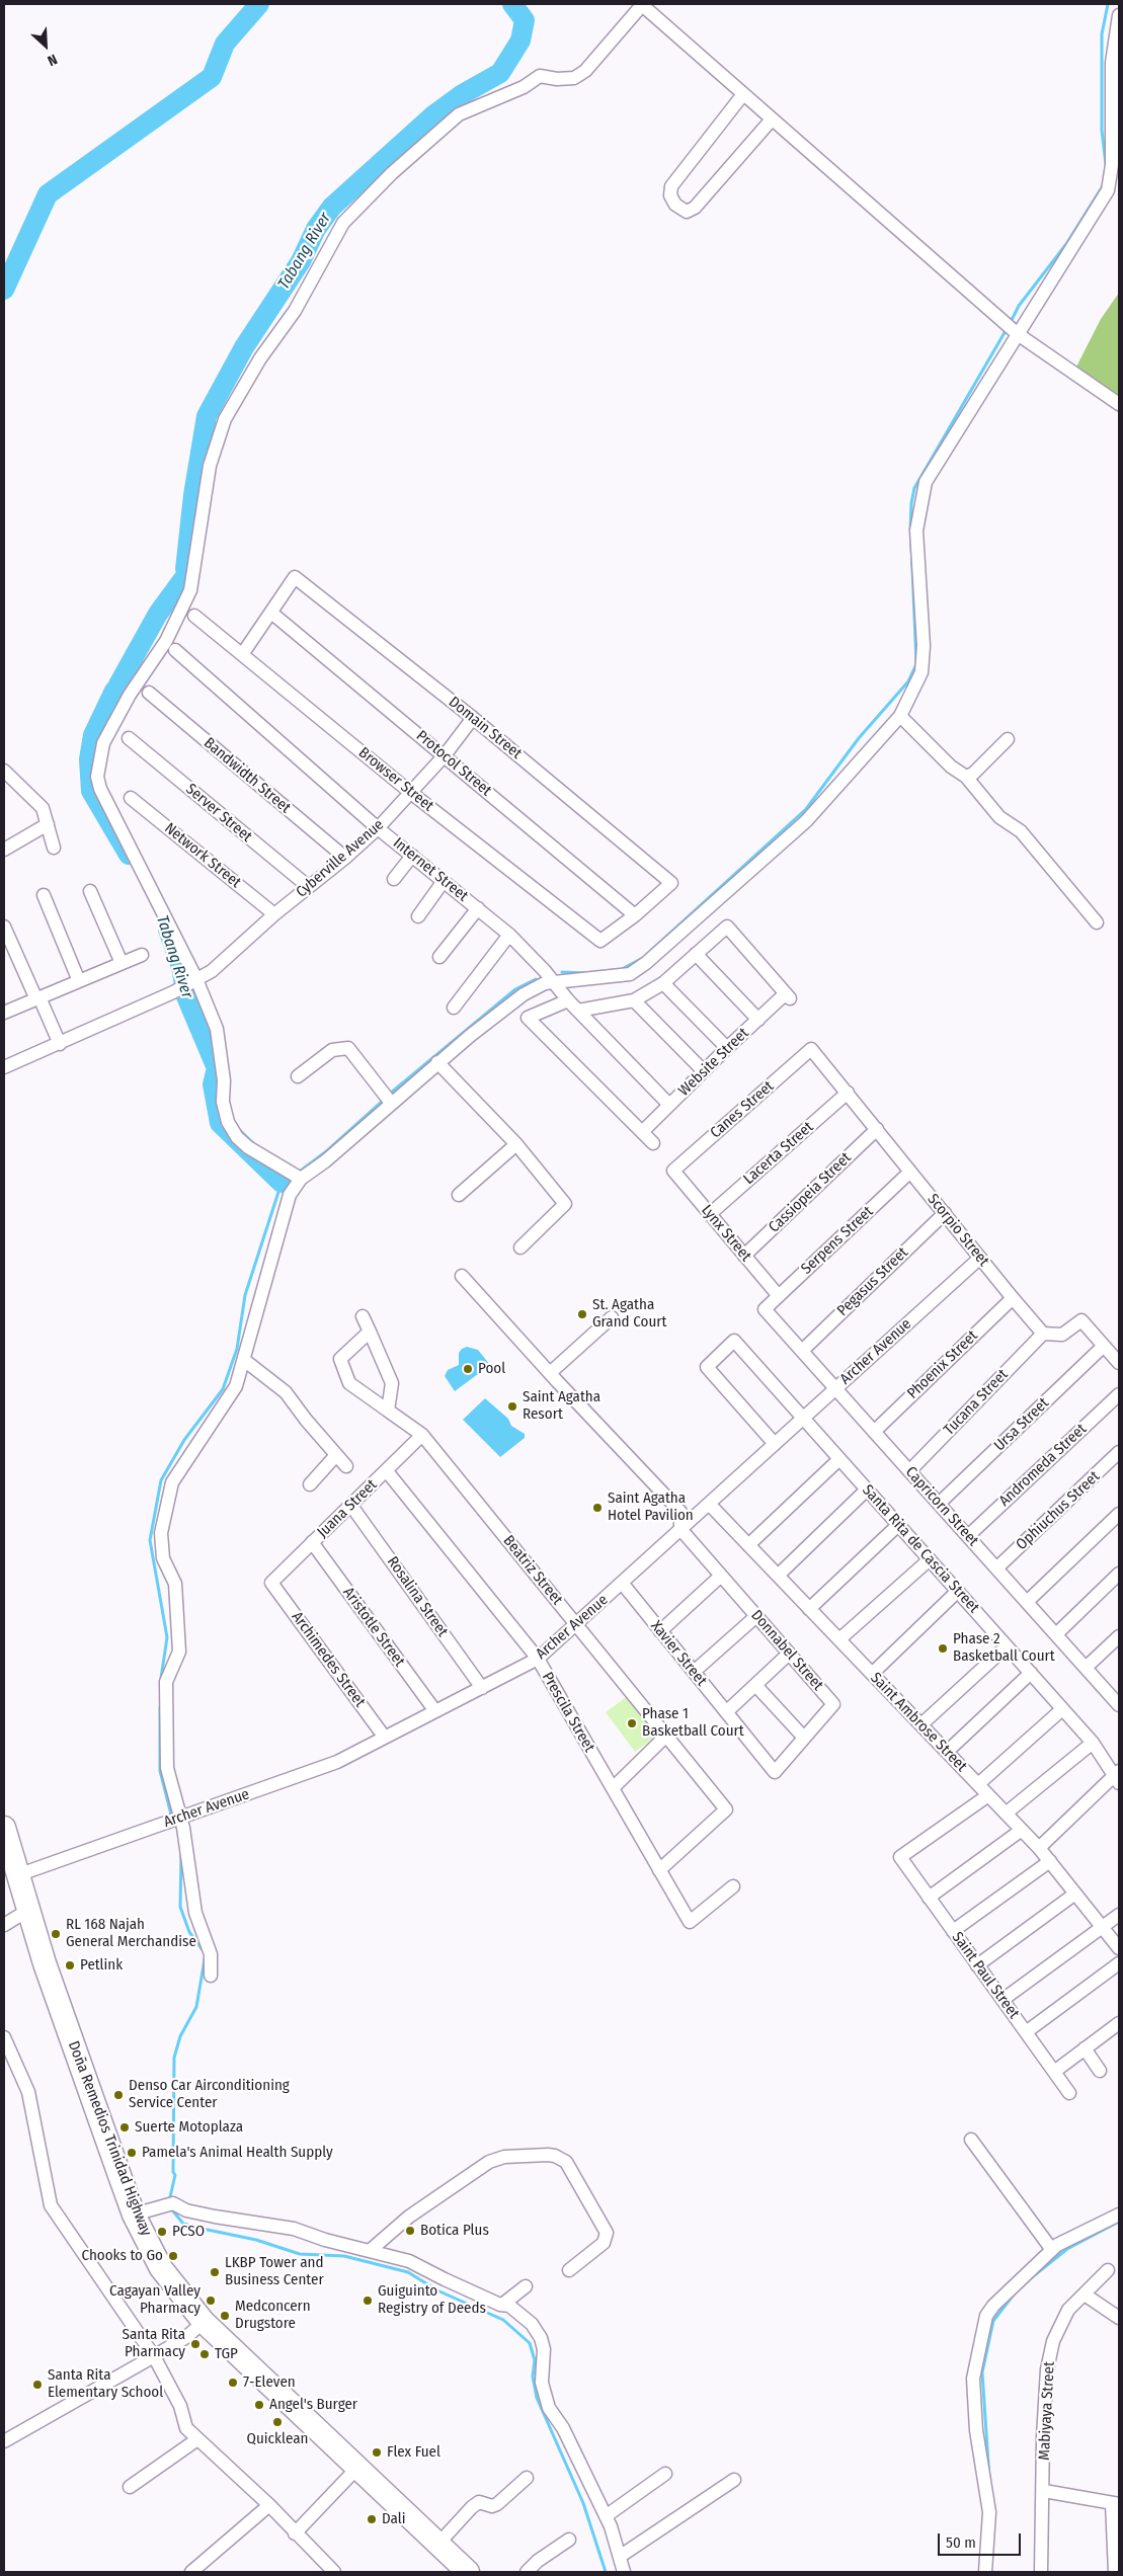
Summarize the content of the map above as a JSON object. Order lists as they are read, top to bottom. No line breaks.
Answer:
{"streets":{"highway":["Doña Remedios Trinidad Highway"],"street":["Domain Street","Protocol Street","Bandwidth Street","Browser Street","Server Street","Network Street","Cyberville Avenue","Internet Street","Website Street","Canes Street","Lacerta Street","Cassiopeia Street","Scorpio Street","Lynx Street","Serpens Street","Pegasus Street","Archer Avenue","Phoenix Street","Tucana Street","Ursa Street","Andromeda Street","Capricorn Street","Juana Street","Ophiuchus Street","Santa Rita de Cascia Street","Beatriz Street","Rosalina Street","Aristotle Street","Donnabel Street","Xavier Street","Archimedes Street","Prescila Street","Saint Ambrose Street","Saint Paul Street","Mabiyaya Street"]},"crossings":[["Domain Street","Protocol Street"],["Domain Street","Browser Street"],["Domain Street","Cyberville Avenue"],["Protocol Street","Browser Street"],["Protocol Street","Cyberville Avenue"],["Bandwidth Street","Cyberville Avenue"],["Browser Street","Cyberville Avenue"],["Server Street","Cyberville Avenue"],["Network Street","Cyberville Avenue"],["Cyberville Avenue","Internet Street"],["Internet Street","Website Street"],["Canes Street","Scorpio Street"],["Canes Street","Lynx Street"],["Lacerta Street","Scorpio Street"],["Lacerta Street","Lynx Street"],["Cassiopeia Street","Scorpio Street"],["Cassiopeia Street","Lynx Street"],["Scorpio Street","Serpens Street"],["Scorpio Street","Pegasus Street"],["Scorpio Street","Archer Avenue"],["Scorpio Street","Phoenix Street"],["Scorpio Street","Tucana Street"],["Lynx Street","Serpens Street"],["Serpens Street","Capricorn Street"],["Pegasus Street","Capricorn Street"],["Archer Avenue","Capricorn Street"],["Archer Avenue","Santa Rita de Cascia Street"],["Archer Avenue","Beatriz Street"],["Archer Avenue","Rosalina Street"],["Archer Avenue","Aristotle Street"],["Archer Avenue","Donnabel Street"],["Archer Avenue","Xavier Street"],["Archer Avenue","Archimedes Street"],["Archer Avenue","Prescila Street"],["Archer Avenue","Saint Ambrose Street"],["Archer Avenue","Doña Remedios Trinidad Highway"],["Phoenix Street","Capricorn Street"],["Tucana Street","Capricorn Street"],["Ursa Street","Capricorn Street"],["Andromeda Street","Capricorn Street"],["Capricorn Street","Ophiuchus Street"],["Juana Street","Beatriz Street"],["Juana Street","Rosalina Street"],["Juana Street","Aristotle Street"],["Juana Street","Archimedes Street"],["Juana Street","Prescila Street"],["Beatriz Street","Prescila Street"],["Donnabel Street","Xavier Street"],["Saint Ambrose Street","Saint Paul Street"]],"water":["Tabang River"],"places":["St. Agatha Grand Court","Pool","Saint Agatha Resort","Saint Agatha Hotel Pavilion","Phase 2 Basketball Court","Phase 1 Basketball Court","RL 168 Najah General Merchandise","Petlink","Denso Car Airconditioning Service Center","Suerte Motoplaza","Pamela's Animal Health Supply","Botica Plus","PCSO","Chooks to Go","LKBP Tower and Business Center","Cagayan Valley Pharmacy","Guiguinto Registry of Deeds","Medconcern Drugstore","Santa Rita Pharmacy","TGP","7-Eleven","Santa Rita Elementary School","Angel's Burger","Quicklean","Flex Fuel","Dali"],"scale_bar":"50 m","north":"bottom right"}
